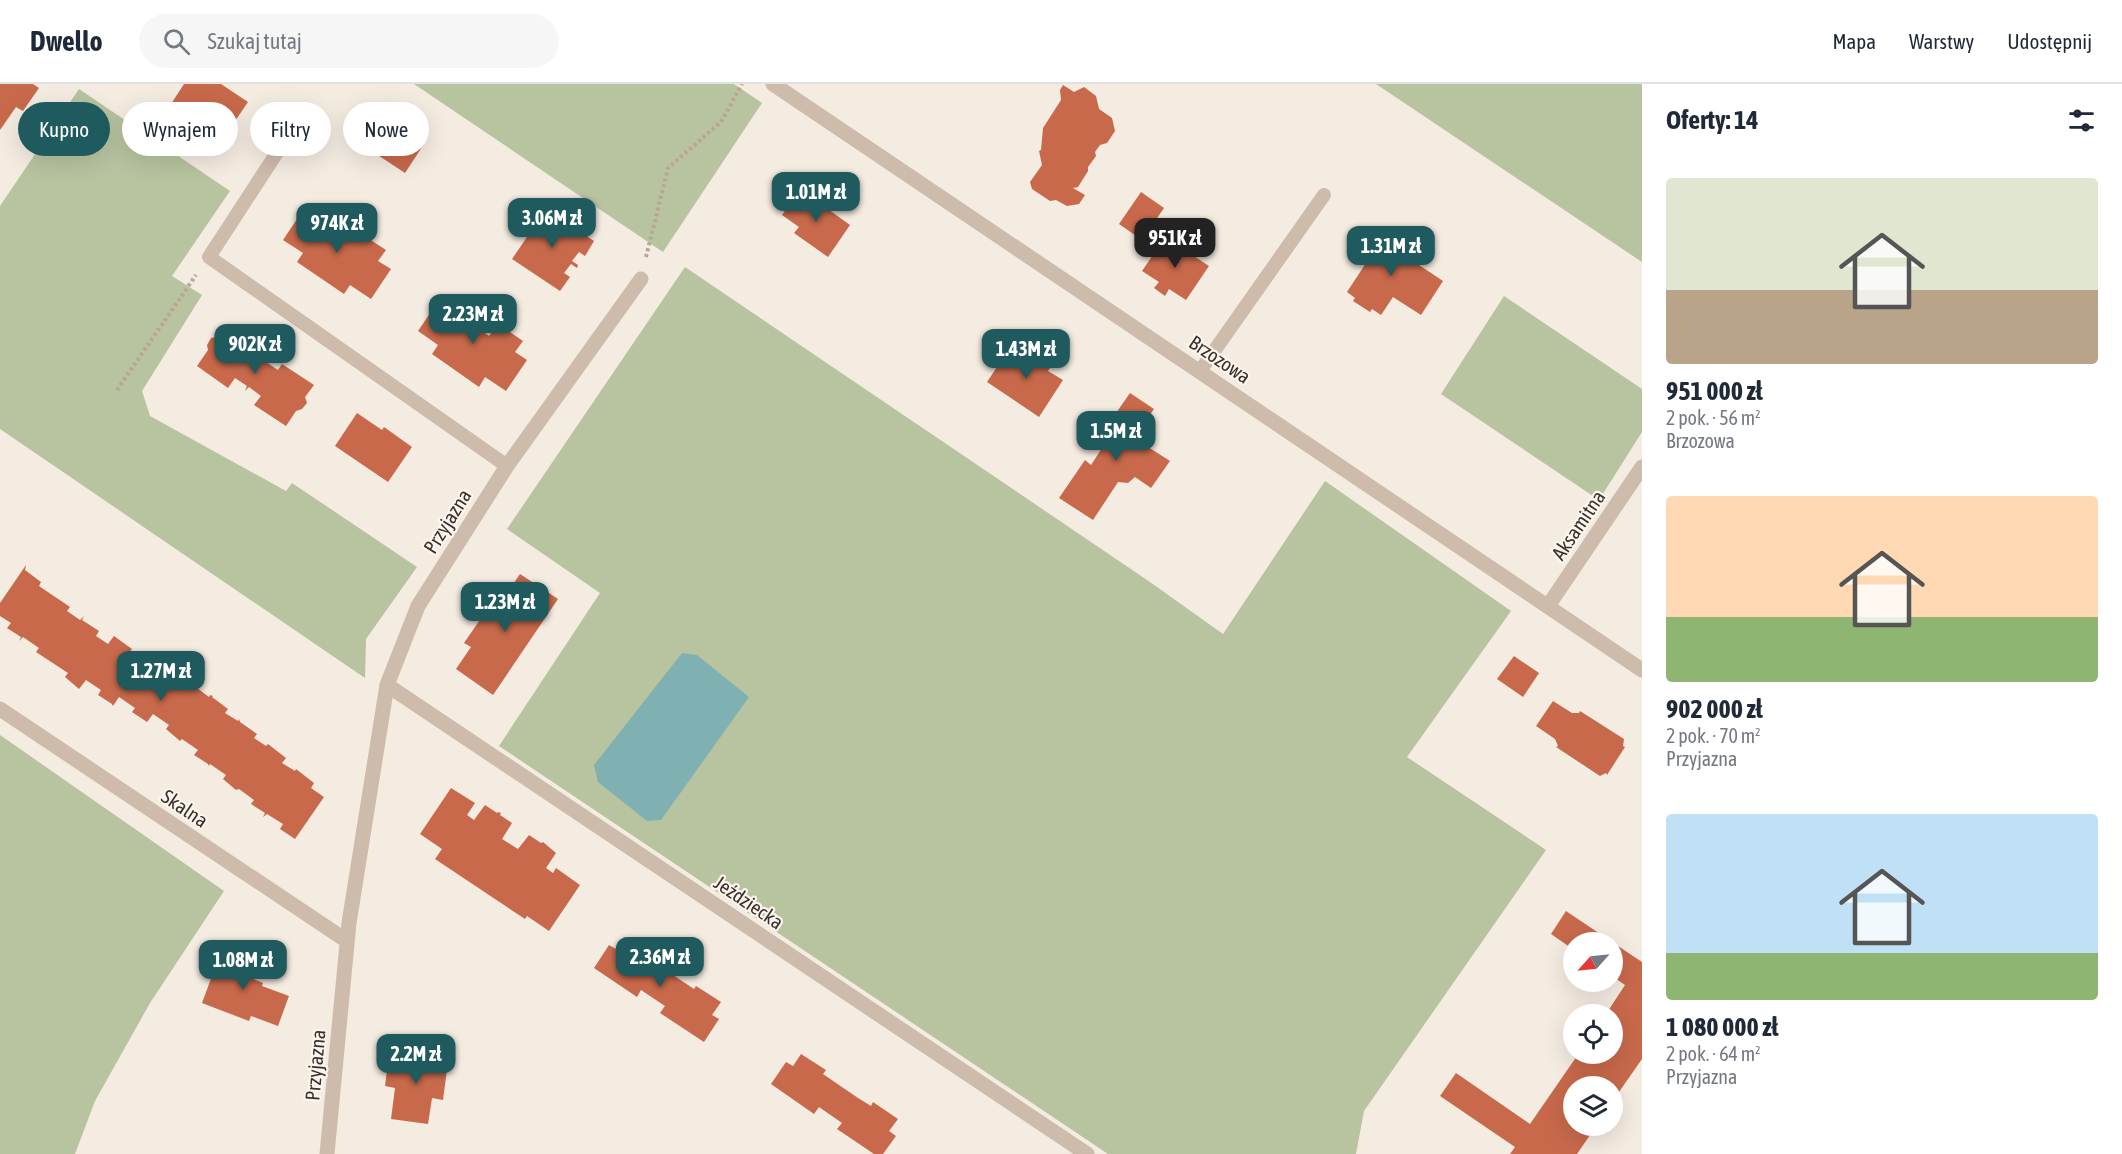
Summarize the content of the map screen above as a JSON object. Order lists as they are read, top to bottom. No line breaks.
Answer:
{"streets":{"street":["Brzozowa","Przyjazna","Aksamitna","Skalna","Jeździecka"]},"crossings":[["Brzozowa","Aksamitna"],["Przyjazna","Skalna"],["Przyjazna","Jeździecka"]],"north":"bottom left","page":{"header":"Dwello","search":"Szukaj tutaj","nav":["Mapa","Warstwy","Udostępnij"],"heading":"Oferty: 14","chip":["Kupno","Wynajem","Filtry","Nowe"],"list":[{"name":"951 000 zł","note":"2 pok. · 56 m² · Brzozowa"},{"name":"902 000 zł","note":"2 pok. · 70 m² · Przyjazna"},{"name":"1 080 000 zł","note":"2 pok. · 64 m² · Przyjazna"}],"price":["1.01M zł","3.06M zł","974K zł","951K zł","1.31M zł","2.23M zł","902K zł","1.43M zł","1.5M zł","1.23M zł","1.27M zł","2.36M zł","1.08M zł","2.2M zł"]}}
